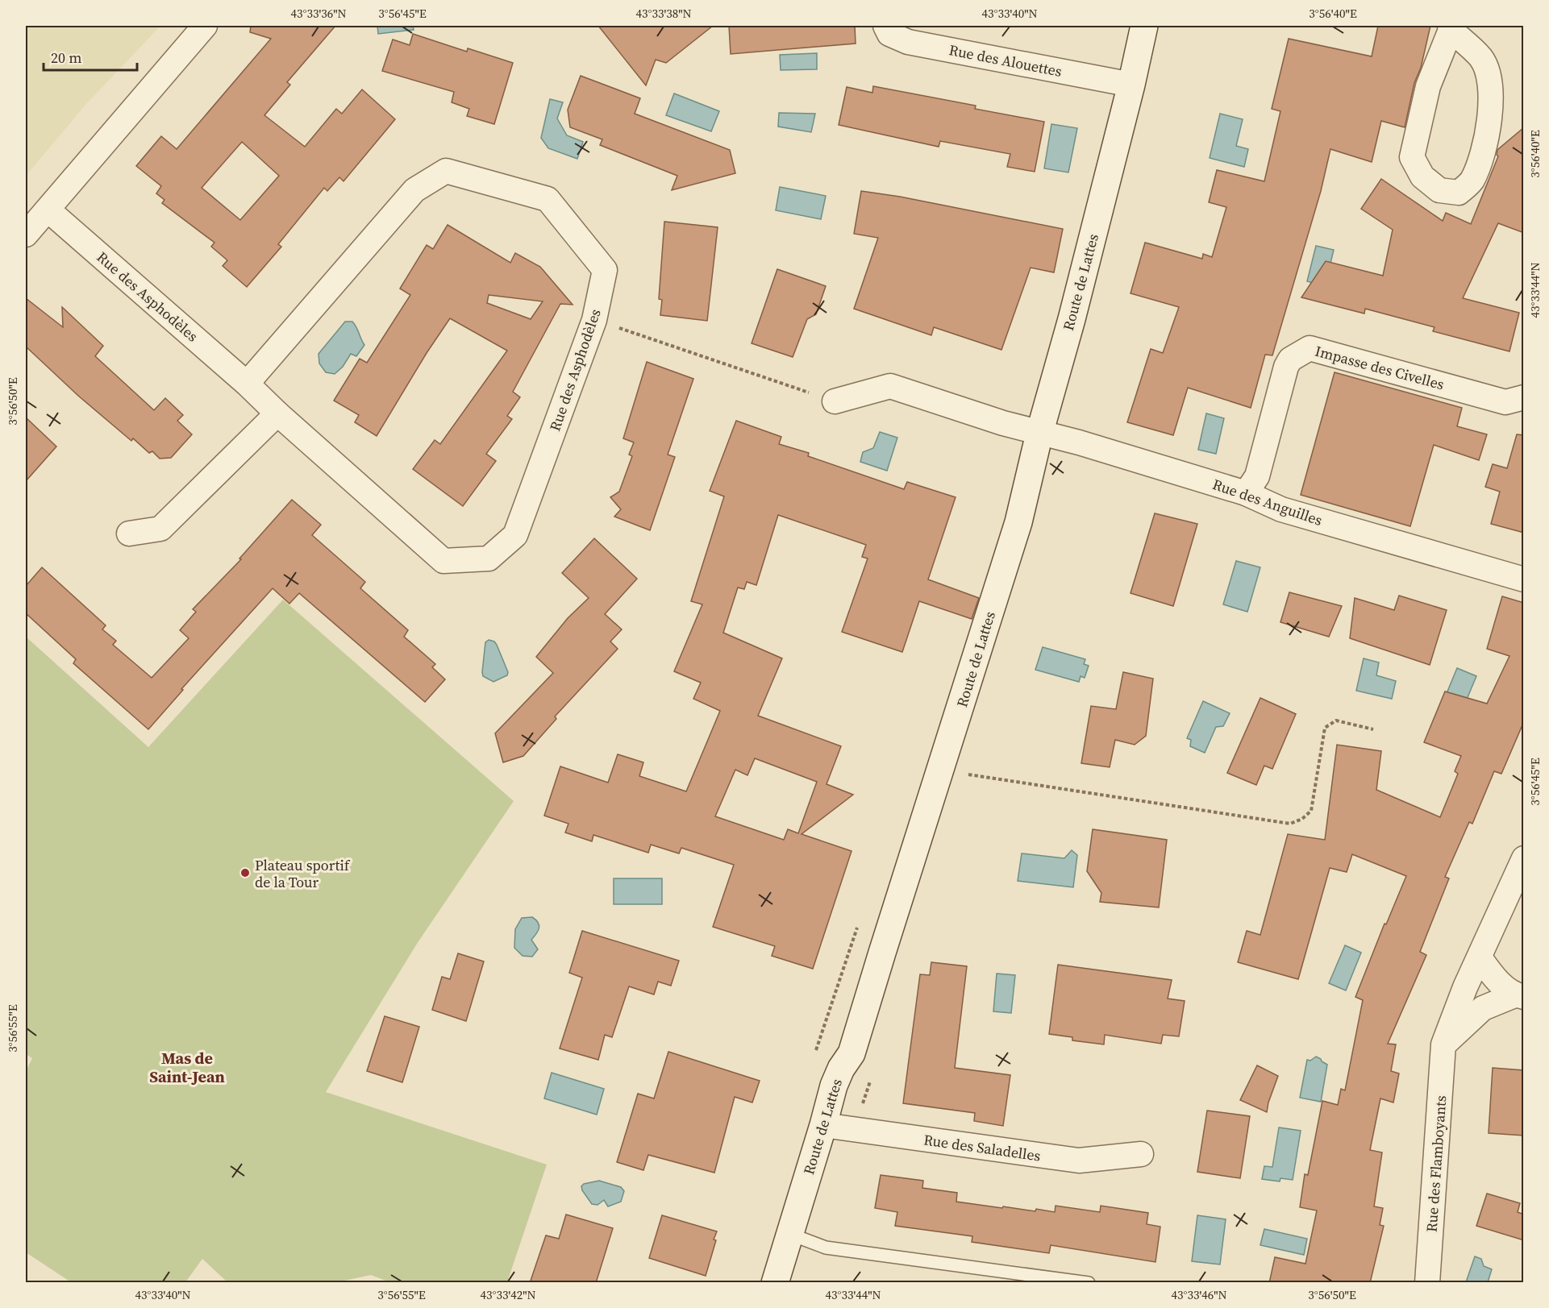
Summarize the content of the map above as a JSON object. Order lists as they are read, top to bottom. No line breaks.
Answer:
{"streets":{"street":["Rue des Alouettes","Route de Lattes","Rue des Asphodèles","Impasse des Civelles","Rue des Anguilles","Rue des Saladelles","Rue des Flamboyants"]},"crossings":[["Rue des Alouettes","Route de Lattes"],["Route de Lattes","Rue des Anguilles"],["Route de Lattes","Rue des Saladelles"],["Impasse des Civelles","Rue des Anguilles"]],"districts":["Mas de Saint-Jean"],"places":["Plateau sportif de la Tour"],"scale_bar":"20 m","coordinates":["43°33'36\"N","3°56'45\"E","43°33'38\"N","43°33'40\"N","3°56'40\"E","43°33'44\"N","3°56'50\"E","3°56'55\"E","43°33'42\"N","43°33'46\"N"]}
